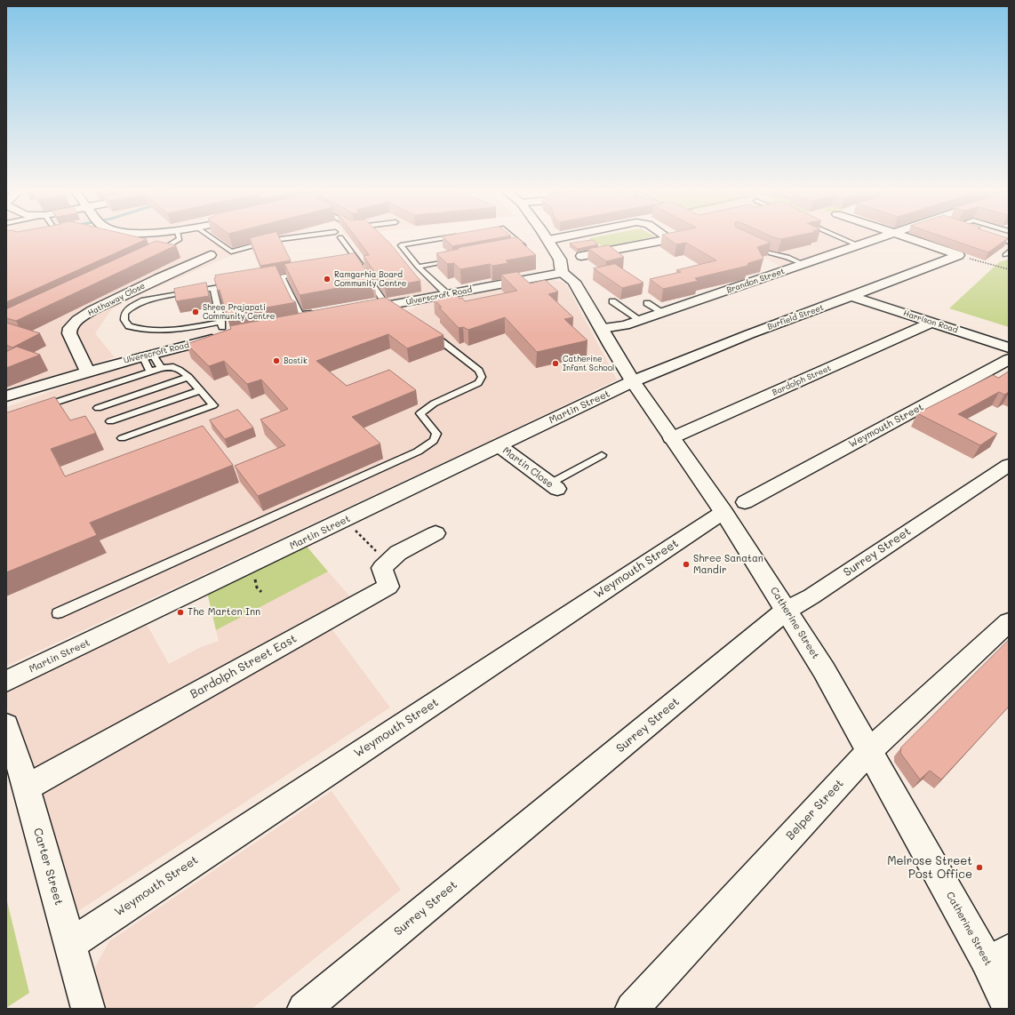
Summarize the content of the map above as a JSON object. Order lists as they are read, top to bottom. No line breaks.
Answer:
{"streets":{"street":["Brandon Street","Ulverscroft Road","Hathaway Close","Burfield Street","Harrison Road","Bardolph Street","Martin Street","Weymouth Street","Martin Close","Surrey Street","Catherine Street","Bardolph Street East","Belper Street","Carter Street"]},"crossings":[["Brandon Street","Catherine Street"],["Ulverscroft Road","Hathaway Close"],["Ulverscroft Road","Catherine Street"],["Burfield Street","Harrison Road"],["Burfield Street","Martin Street"],["Burfield Street","Catherine Street"],["Harrison Road","Bardolph Street"],["Bardolph Street","Catherine Street"],["Martin Street","Martin Close"],["Martin Street","Catherine Street"],["Weymouth Street","Catherine Street"],["Weymouth Street","Carter Street"],["Surrey Street","Catherine Street"],["Catherine Street","Belper Street"],["Bardolph Street East","Carter Street"]],"places":["Ramgarhia Board Community Centre","Shree Prajapati Community Centre","Bostik","Catherine Infant School","Shree Sanatan Mandir","The Marten Inn","Melrose Street Post Office"]}
